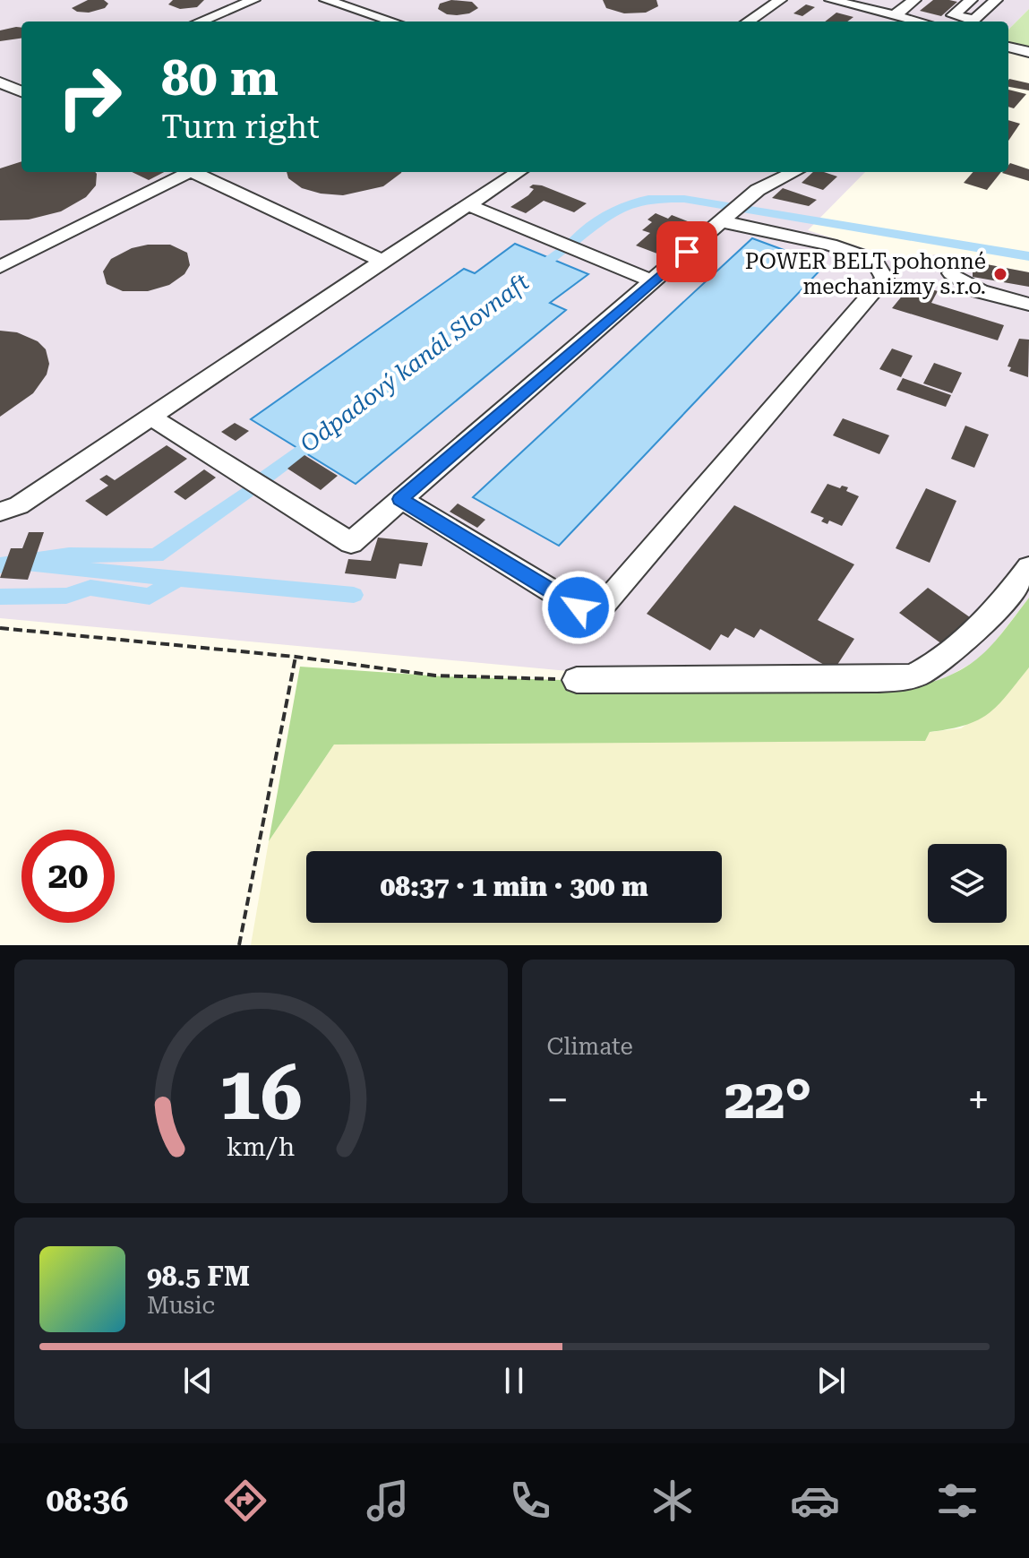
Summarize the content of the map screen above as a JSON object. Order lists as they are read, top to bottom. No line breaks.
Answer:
{"water":["Odpadový kanál Slovnaft"],"places":["POWER BELT pohonné mechanizmy s.r.o."],"page":{"turn":["80 m","Turn right"],"limit":"20","trip":"08:37 · 1 min · 300 m","tile":"Climate","heat":["−","22°","+"],"song":["98.5 FM","Music"],"tabs":"08:36","gauge":["16","km/h"]}}
